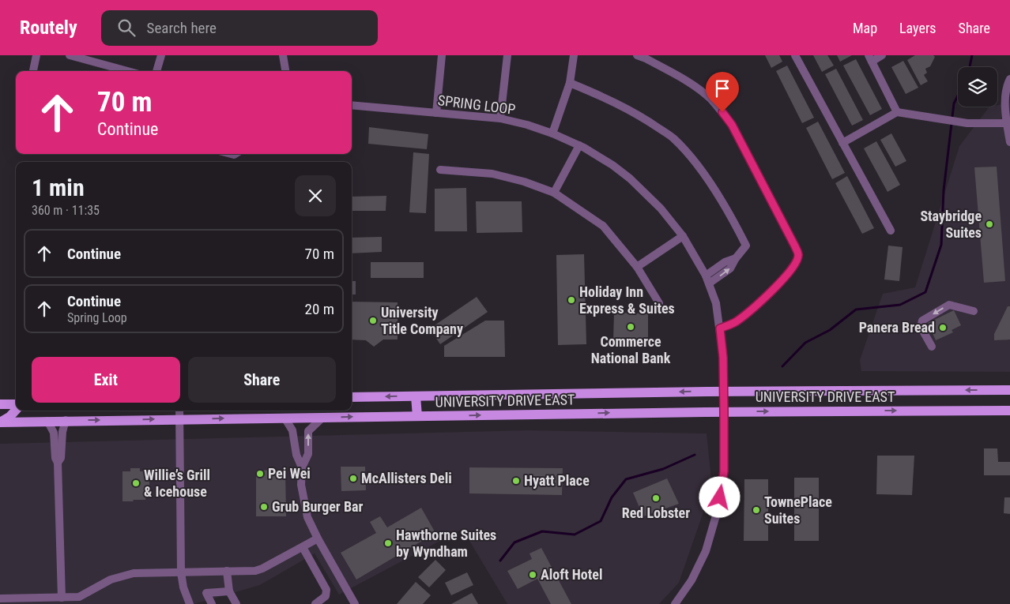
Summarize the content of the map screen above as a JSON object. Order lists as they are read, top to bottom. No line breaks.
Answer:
{"streets":{"main road":["UNIVERSITY DRIVE EAST"],"street":["SPRING LOOP"]},"crossings":[["SPRING LOOP","UNIVERSITY DRIVE EAST"]],"places":["Staybridge Suites","Holiday Inn Express & Suites","University Title Company","Commerce National Bank","Panera Bread","Pei Wei","McAllisters Deli","Hyatt Place","Willie’s Grill & Icehouse","Red Lobster","Grub Burger Bar","TownePlace Suites","Hawthorne Suites by Wyndham","Aloft Hotel"],"page":{"header":"Routely","search":"Search here","nav":["Map","Layers","Share"],"turn":["70 m","Continue"],"heading":["1 min","360 m · 11:35"],"list":[{"name":"Continue","value":"70 m"},{"name":"Continue","note":"Spring Loop","value":"20 m"}],"buttons":["Exit","Share"]}}
